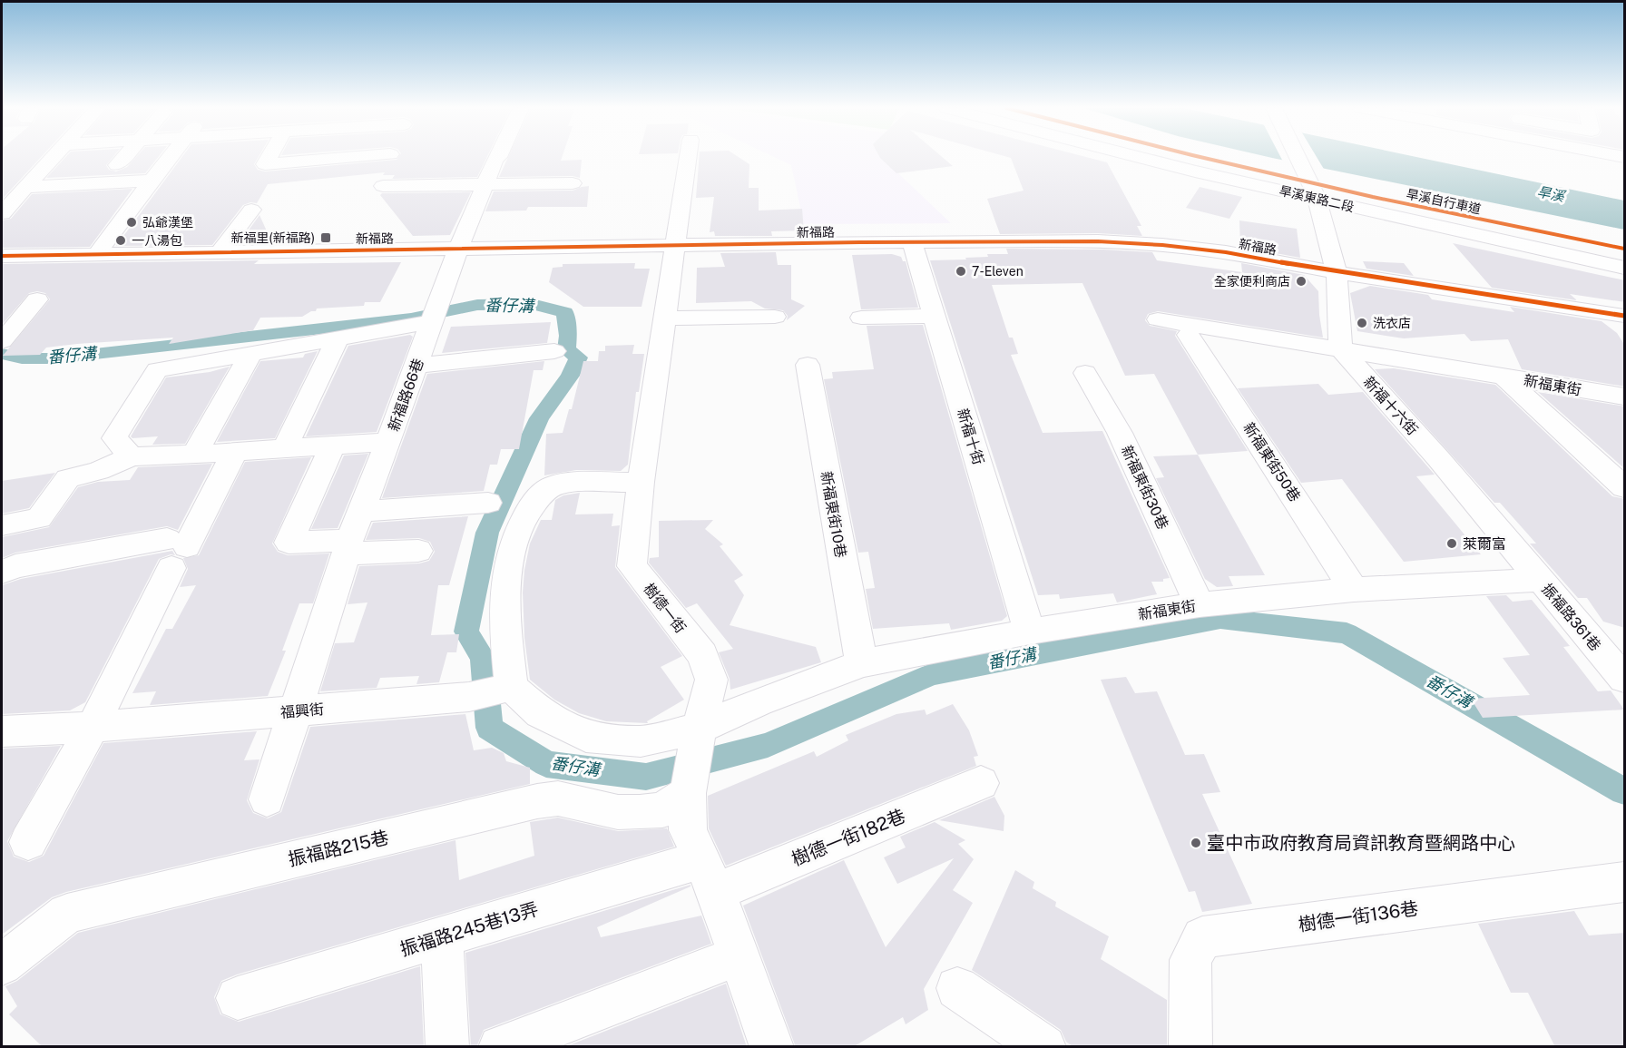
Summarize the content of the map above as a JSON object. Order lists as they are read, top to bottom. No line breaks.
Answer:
{"streets":{"street":["旱溪東路二段","新福路","新福東街","新福路66巷","新福十六街","新福十街","新福東街50巷","新福東街30巷","新福東街10巷","樹德一街","振福路361巷","福興街","樹德一街182巷","振福路215巷","樹德一街136巷","振福路245巷13弄"],"cycle path":["旱溪自行車道"]},"crossings":[["新福路","新福路66巷"],["新福路","新福十街"],["新福路","樹德一街"],["新福東街","新福十六街"],["新福東街","新福十街"],["新福東街","新福東街50巷"],["新福東街","新福東街30巷"],["新福東街","新福東街10巷"],["新福東街","樹德一街"],["新福東街","振福路361巷"],["新福十六街","振福路361巷"],["樹德一街","振福路215巷"],["樹德一街182巷","振福路245巷13弄"]],"water":["旱溪","番仔溝"],"places":{"other":["弘爺漢堡","一八湯包","7-Eleven","全家便利商店","洗衣店","萊爾富","臺中市政府教育局資訊教育暨網路中心"],"transit":["新福里(新福路)"]}}
